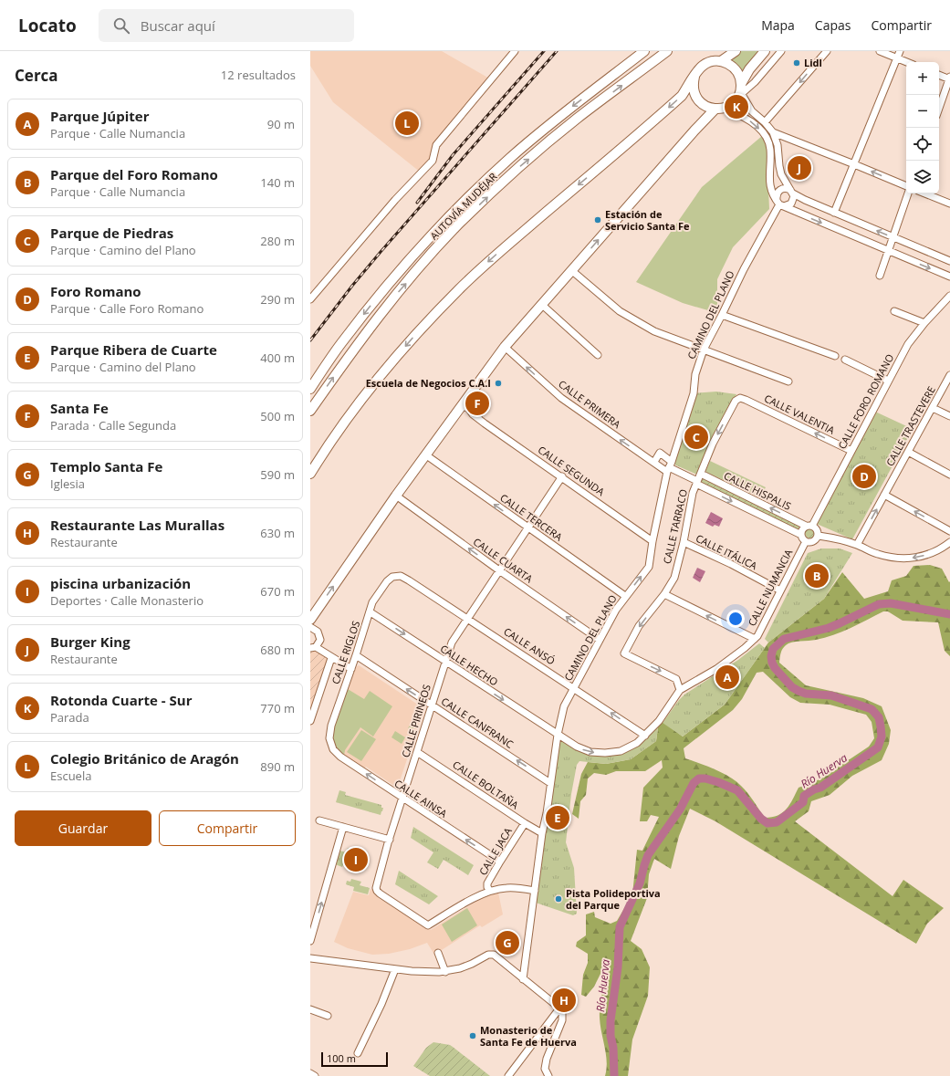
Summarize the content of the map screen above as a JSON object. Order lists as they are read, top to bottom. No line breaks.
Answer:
{"streets":{"highway":["AUTOVÍA MUDÉJAR"],"street":["CAMINO DEL PLANO","CALLE FORO ROMANO","CALLE PRIMERA","CALLE VALENTIA","CALLE TRASTEVERE","CALLE SEGUNDA","CALLE HISPALIS","CALLE TERCERA","CALLE TARRACO","CALLE ITÁLICA","CALLE CUARTA","CALLE NUMANCIA","CALLE ANSÓ","CALLE RIGLOS","CALLE HECHO","CALLE PIRINEOS","CALLE CANFRANC","CALLE BOLTAÑA","CALLE AINSA","CALLE JACA"]},"crossings":[["CAMINO DEL PLANO","CALLE PRIMERA"],["CAMINO DEL PLANO","CALLE SEGUNDA"],["CAMINO DEL PLANO","CALLE HISPALIS"],["CAMINO DEL PLANO","CALLE TERCERA"],["CAMINO DEL PLANO","CALLE CUARTA"],["CAMINO DEL PLANO","CALLE NUMANCIA"],["CAMINO DEL PLANO","CALLE ANSÓ"],["CAMINO DEL PLANO","CALLE HECHO"],["CAMINO DEL PLANO","CALLE CANFRANC"],["CAMINO DEL PLANO","CALLE BOLTAÑA"],["CAMINO DEL PLANO","CALLE JACA"],["CALLE FORO ROMANO","CALLE VALENTIA"],["CALLE FORO ROMANO","CALLE HISPALIS"],["CALLE FORO ROMANO","CALLE NUMANCIA"],["CALLE PRIMERA","CALLE HISPALIS"],["CALLE VALENTIA","CALLE TARRACO"],["CALLE SEGUNDA","CALLE PIRINEOS"],["CALLE HISPALIS","CALLE TARRACO"],["CALLE HISPALIS","CALLE NUMANCIA"],["CALLE TERCERA","CALLE PIRINEOS"],["CALLE TARRACO","CALLE ITÁLICA"],["CALLE ITÁLICA","CALLE NUMANCIA"],["CALLE CUARTA","CALLE PIRINEOS"],["CALLE NUMANCIA","CALLE ANSÓ"],["CALLE NUMANCIA","CALLE HECHO"],["CALLE ANSÓ","CALLE RIGLOS"],["CALLE ANSÓ","CALLE PIRINEOS"],["CALLE RIGLOS","CALLE HECHO"],["CALLE RIGLOS","CALLE CANFRANC"],["CALLE RIGLOS","CALLE AINSA"],["CALLE HECHO","CALLE PIRINEOS"],["CALLE PIRINEOS","CALLE CANFRANC"],["CALLE PIRINEOS","CALLE BOLTAÑA"],["CALLE PIRINEOS","CALLE AINSA"],["CALLE PIRINEOS","CALLE JACA"],["CALLE BOLTAÑA","CALLE JACA"],["CALLE AINSA","CALLE JACA"]],"one_way":["CALLE TERCERA","CALLE CUARTA","CALLE HECHO","CALLE CANFRANC","CALLE AINSA"],"water":["Río Huerva"],"places":["Lidl","Estación de Servicio Santa Fe","Escuela de Negocios C.A.I","Pista Polideportiva del Parque","Monasterio de Santa Fe de Huerva"],"scale_bar":"100 m","page":{"header":"Locato","search":"Buscar aquí","nav":["Mapa","Capas","Compartir"],"heading":["Cerca","12 resultados"],"map_buttons":["+","−"],"pins":["K","L","J","F","C","D","B","A","E","I","G","H"],"list":[{"mark":"A","name":"Parque Júpiter","note":"Parque · Calle Numancia","value":"90 m"},{"mark":"B","name":"Parque del Foro Romano","note":"Parque · Calle Numancia","value":"140 m"},{"mark":"C","name":"Parque de Piedras","note":"Parque · Camino del Plano","value":"280 m"},{"mark":"D","name":"Foro Romano","note":"Parque · Calle Foro Romano","value":"290 m"},{"mark":"E","name":"Parque Ribera de Cuarte","note":"Parque · Camino del Plano","value":"400 m"},{"mark":"F","name":"Santa Fe","note":"Parada · Calle Segunda","value":"500 m"},{"mark":"G","name":"Templo Santa Fe","note":"Iglesia","value":"590 m"},{"mark":"H","name":"Restaurante Las Murallas","note":"Restaurante","value":"630 m"},{"mark":"I","name":"piscina urbanización","note":"Deportes · Calle Monasterio","value":"670 m"},{"mark":"J","name":"Burger King","note":"Restaurante","value":"680 m"},{"mark":"K","name":"Rotonda Cuarte - Sur","note":"Parada","value":"770 m"},{"mark":"L","name":"Colegio Británico de Aragón","note":"Escuela","value":"890 m"}],"buttons":["Guardar","Compartir"],"scale":"100 m"}}
